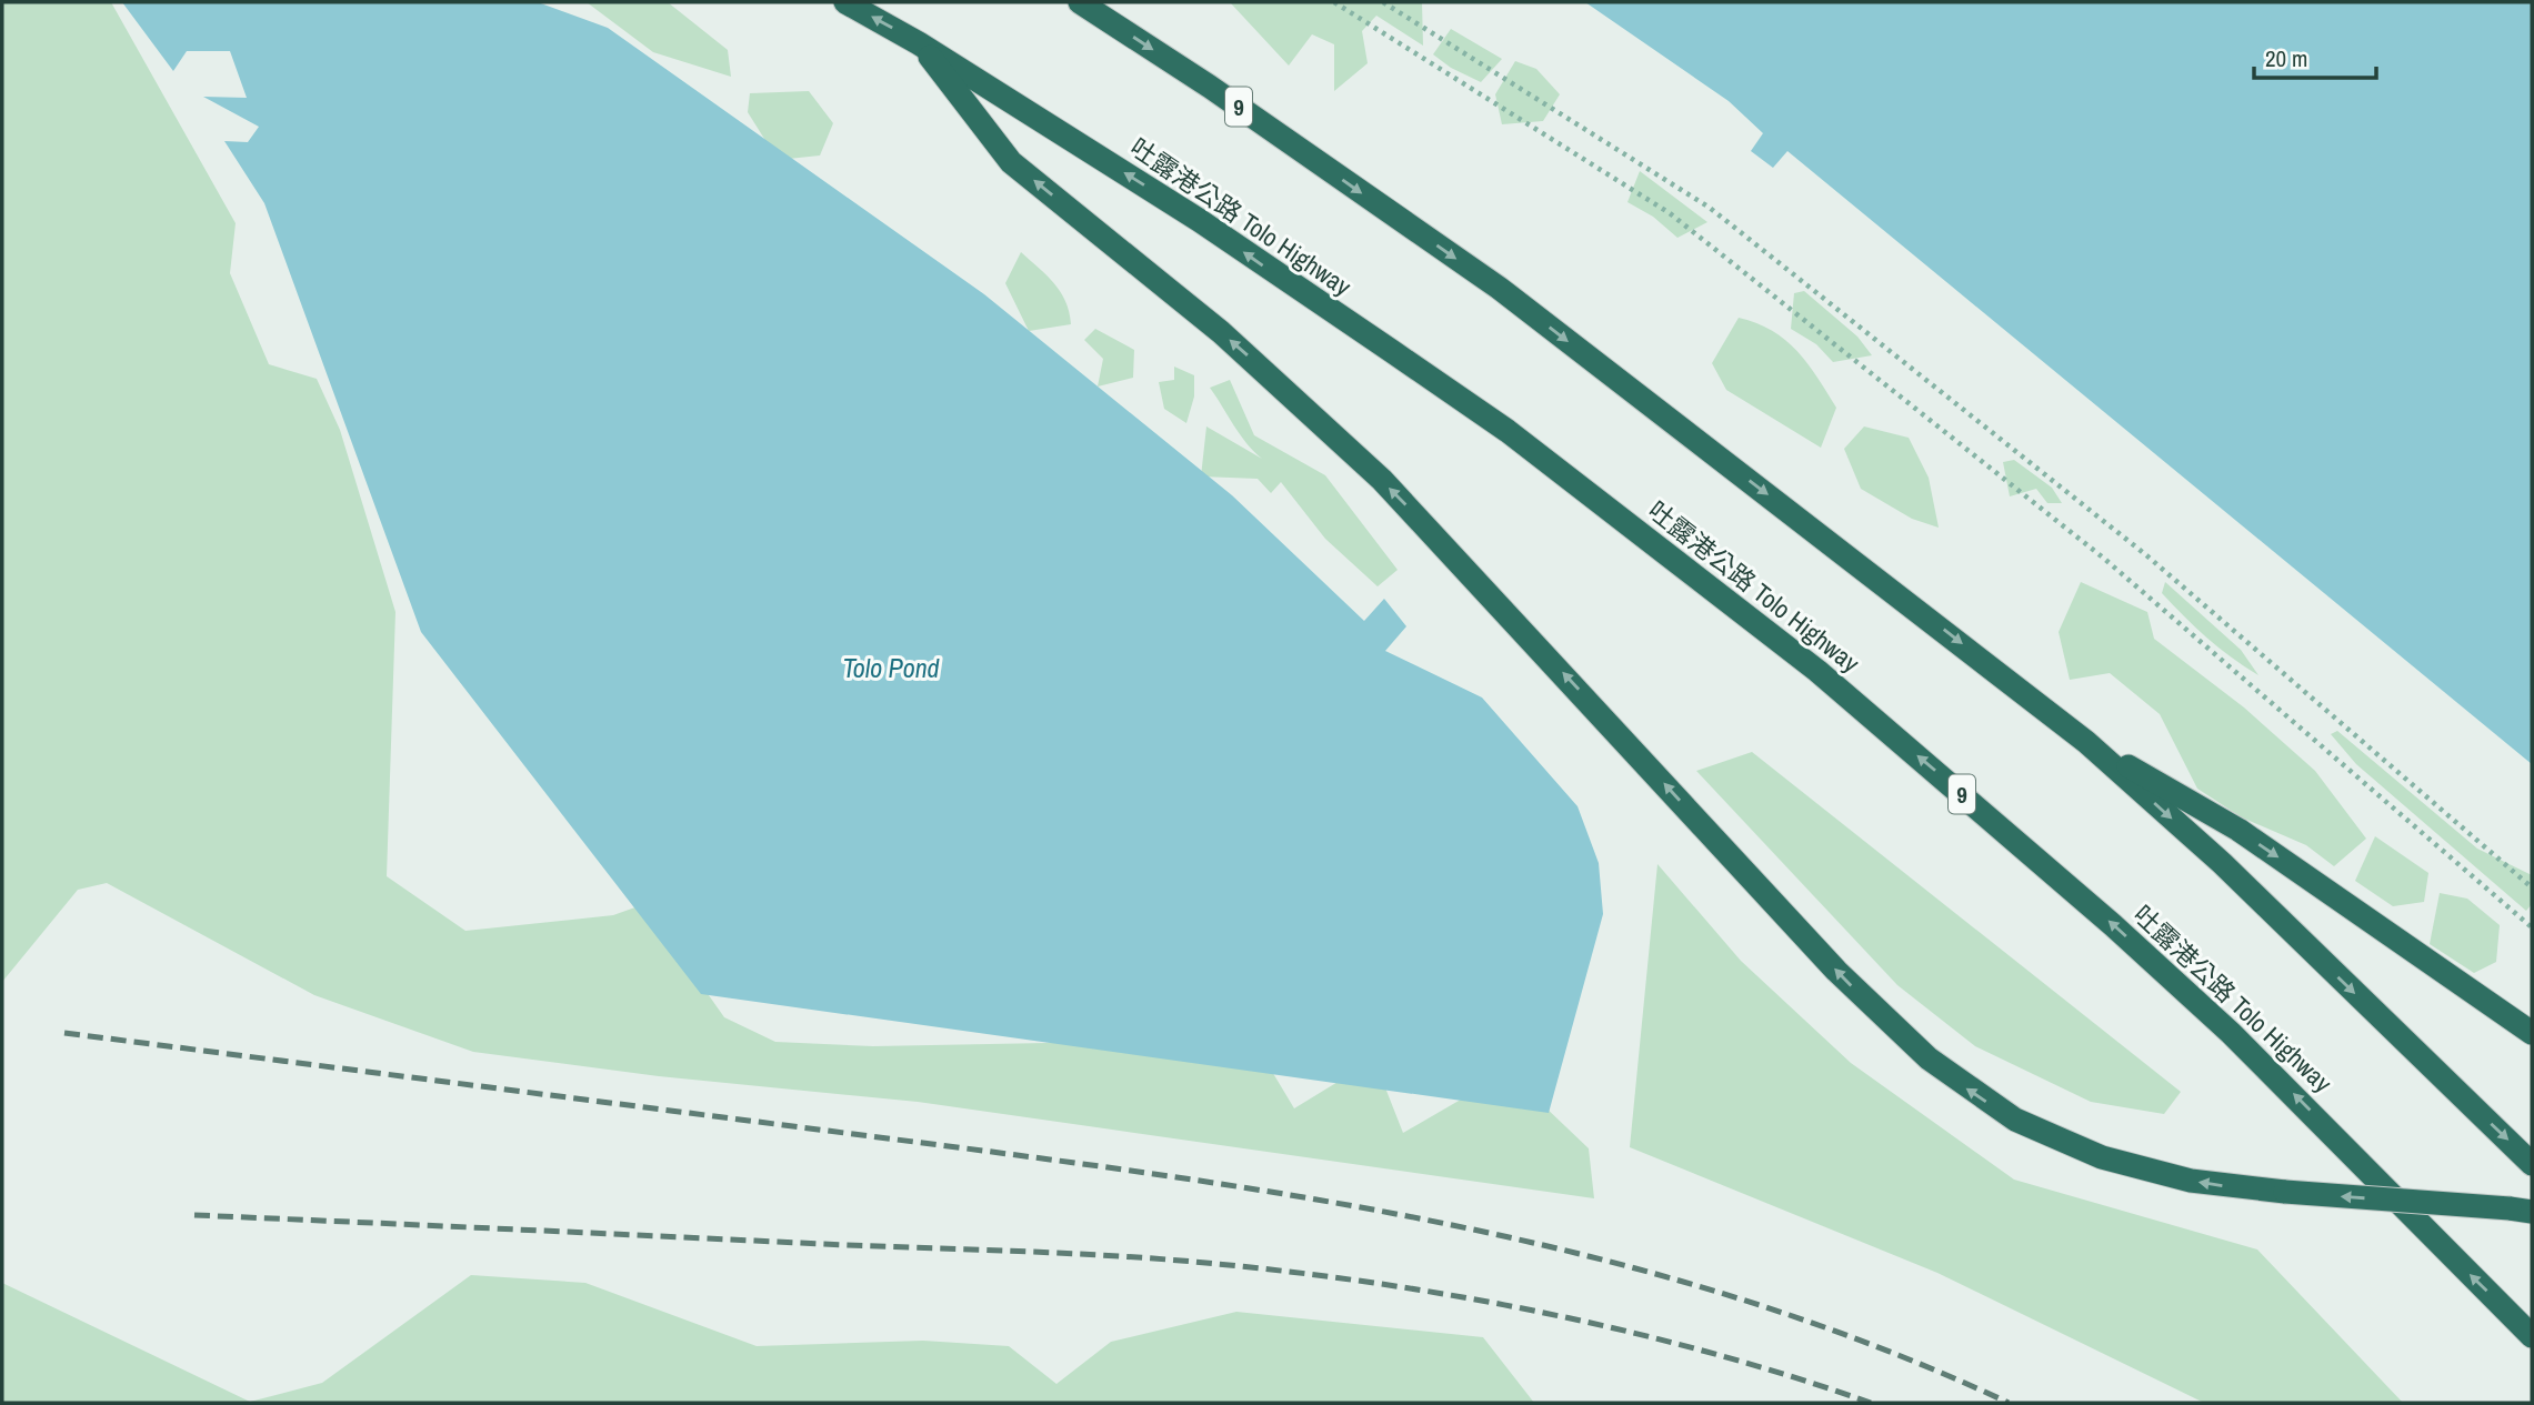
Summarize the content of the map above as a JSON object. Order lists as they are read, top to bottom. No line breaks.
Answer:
{"streets":{"highway":["9","吐露港公路 Tolo Highway"]},"water":["Tolo Pond"],"scale_bar":"20 m"}
